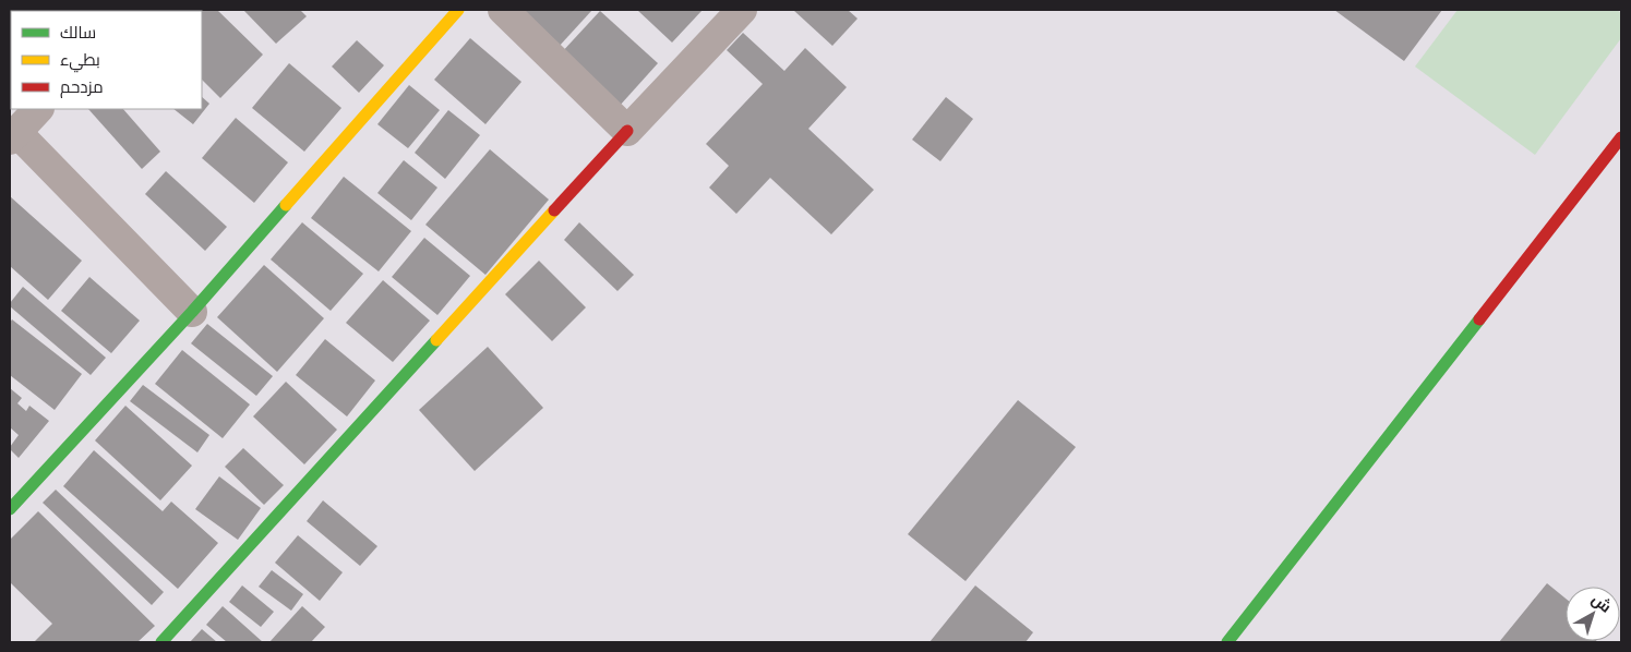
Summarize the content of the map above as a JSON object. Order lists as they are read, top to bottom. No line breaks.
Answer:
{"legend":["سالك","بطيء","مزدحم"],"north":"top right"}
